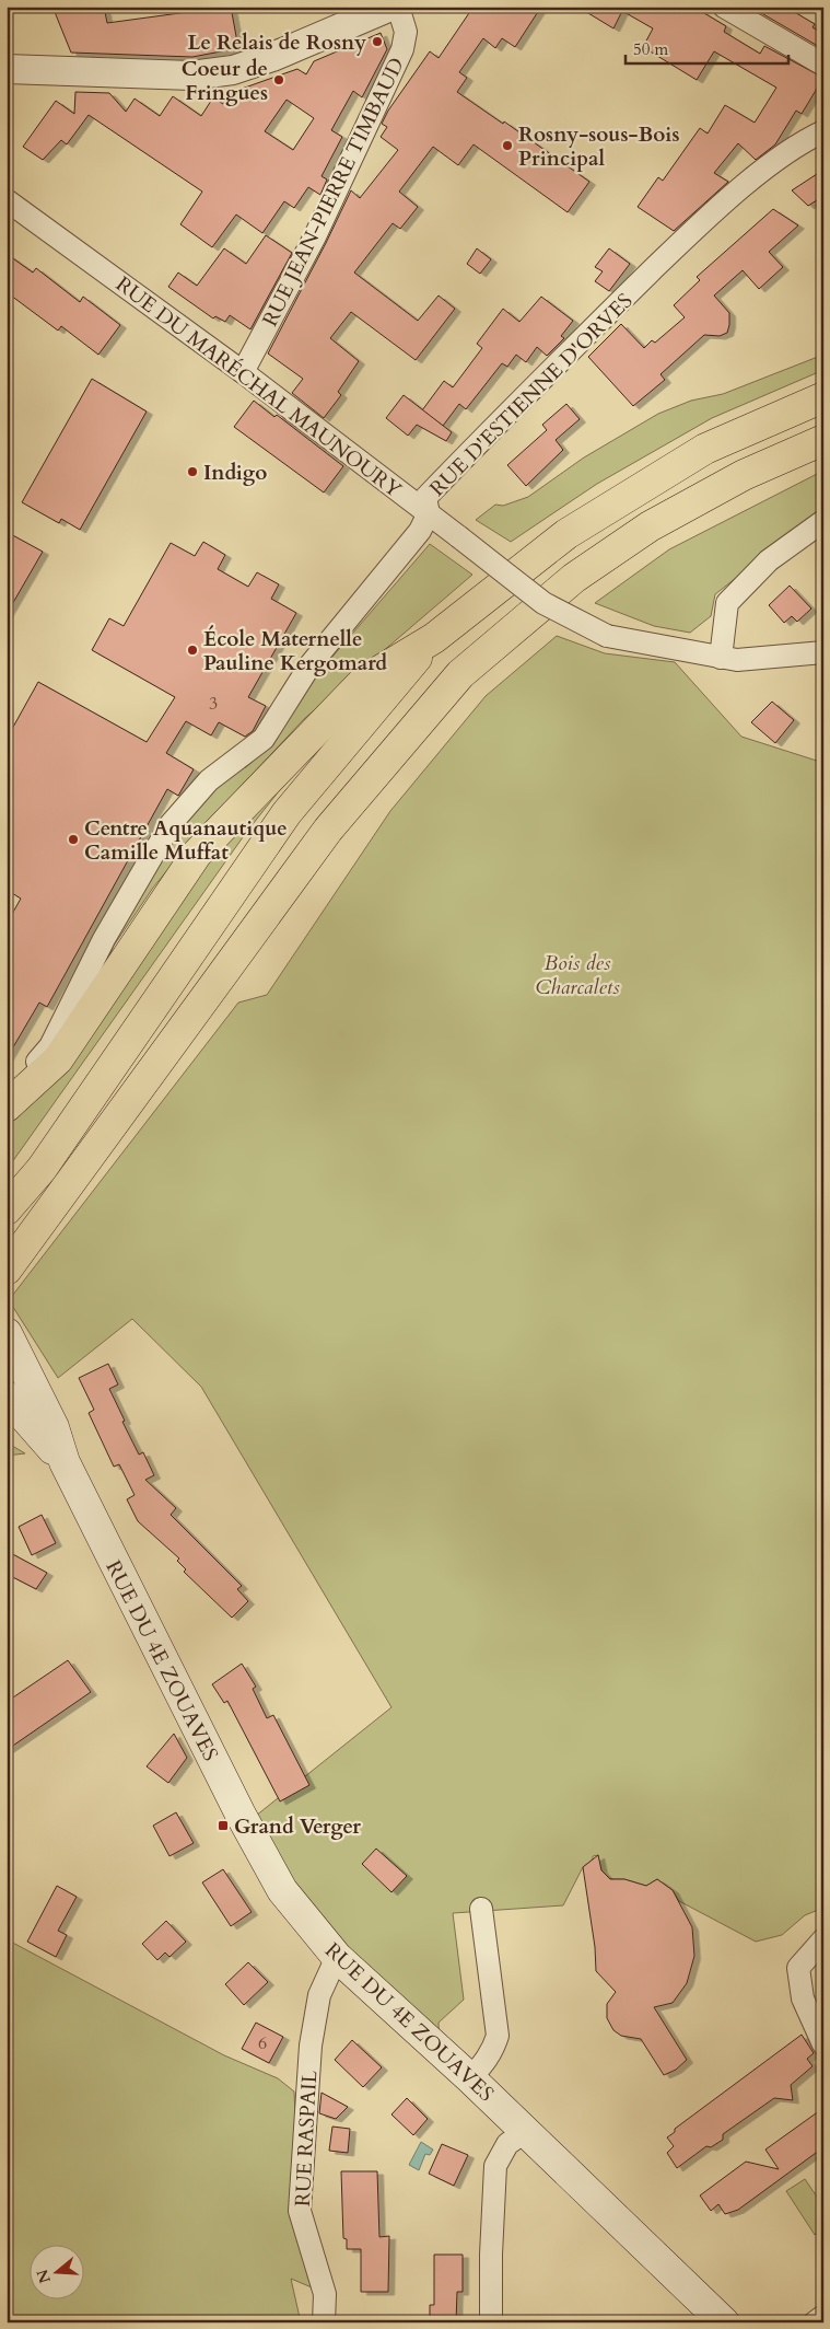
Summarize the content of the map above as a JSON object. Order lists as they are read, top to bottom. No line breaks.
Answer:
{"streets":{"main road":["RUE DU 4E ZOUAVES"],"street":["RUE JEAN-PIERRE TIMBAUD","RUE DU MARÉCHAL MAUNOURY","RUE D'ESTIENNE D'ORVES","RUE RASPAIL"]},"crossings":[["RUE JEAN-PIERRE TIMBAUD","RUE DU MARÉCHAL MAUNOURY"],["RUE DU MARÉCHAL MAUNOURY","RUE D'ESTIENNE D'ORVES"],["RUE DU 4E ZOUAVES","RUE RASPAIL"]],"parks":["Bois des Charcalets"],"places":{"other":["Le Relais de Rosny","Coeur de Fringues","Rosny-sous-Bois Principal","Indigo","École Maternelle Pauline Kergomard","Centre Aquanautique Camille Muffat"],"transit":["Grand Verger"]},"house_numbers":["3","6"],"scale_bar":"50 m","north":"left"}
